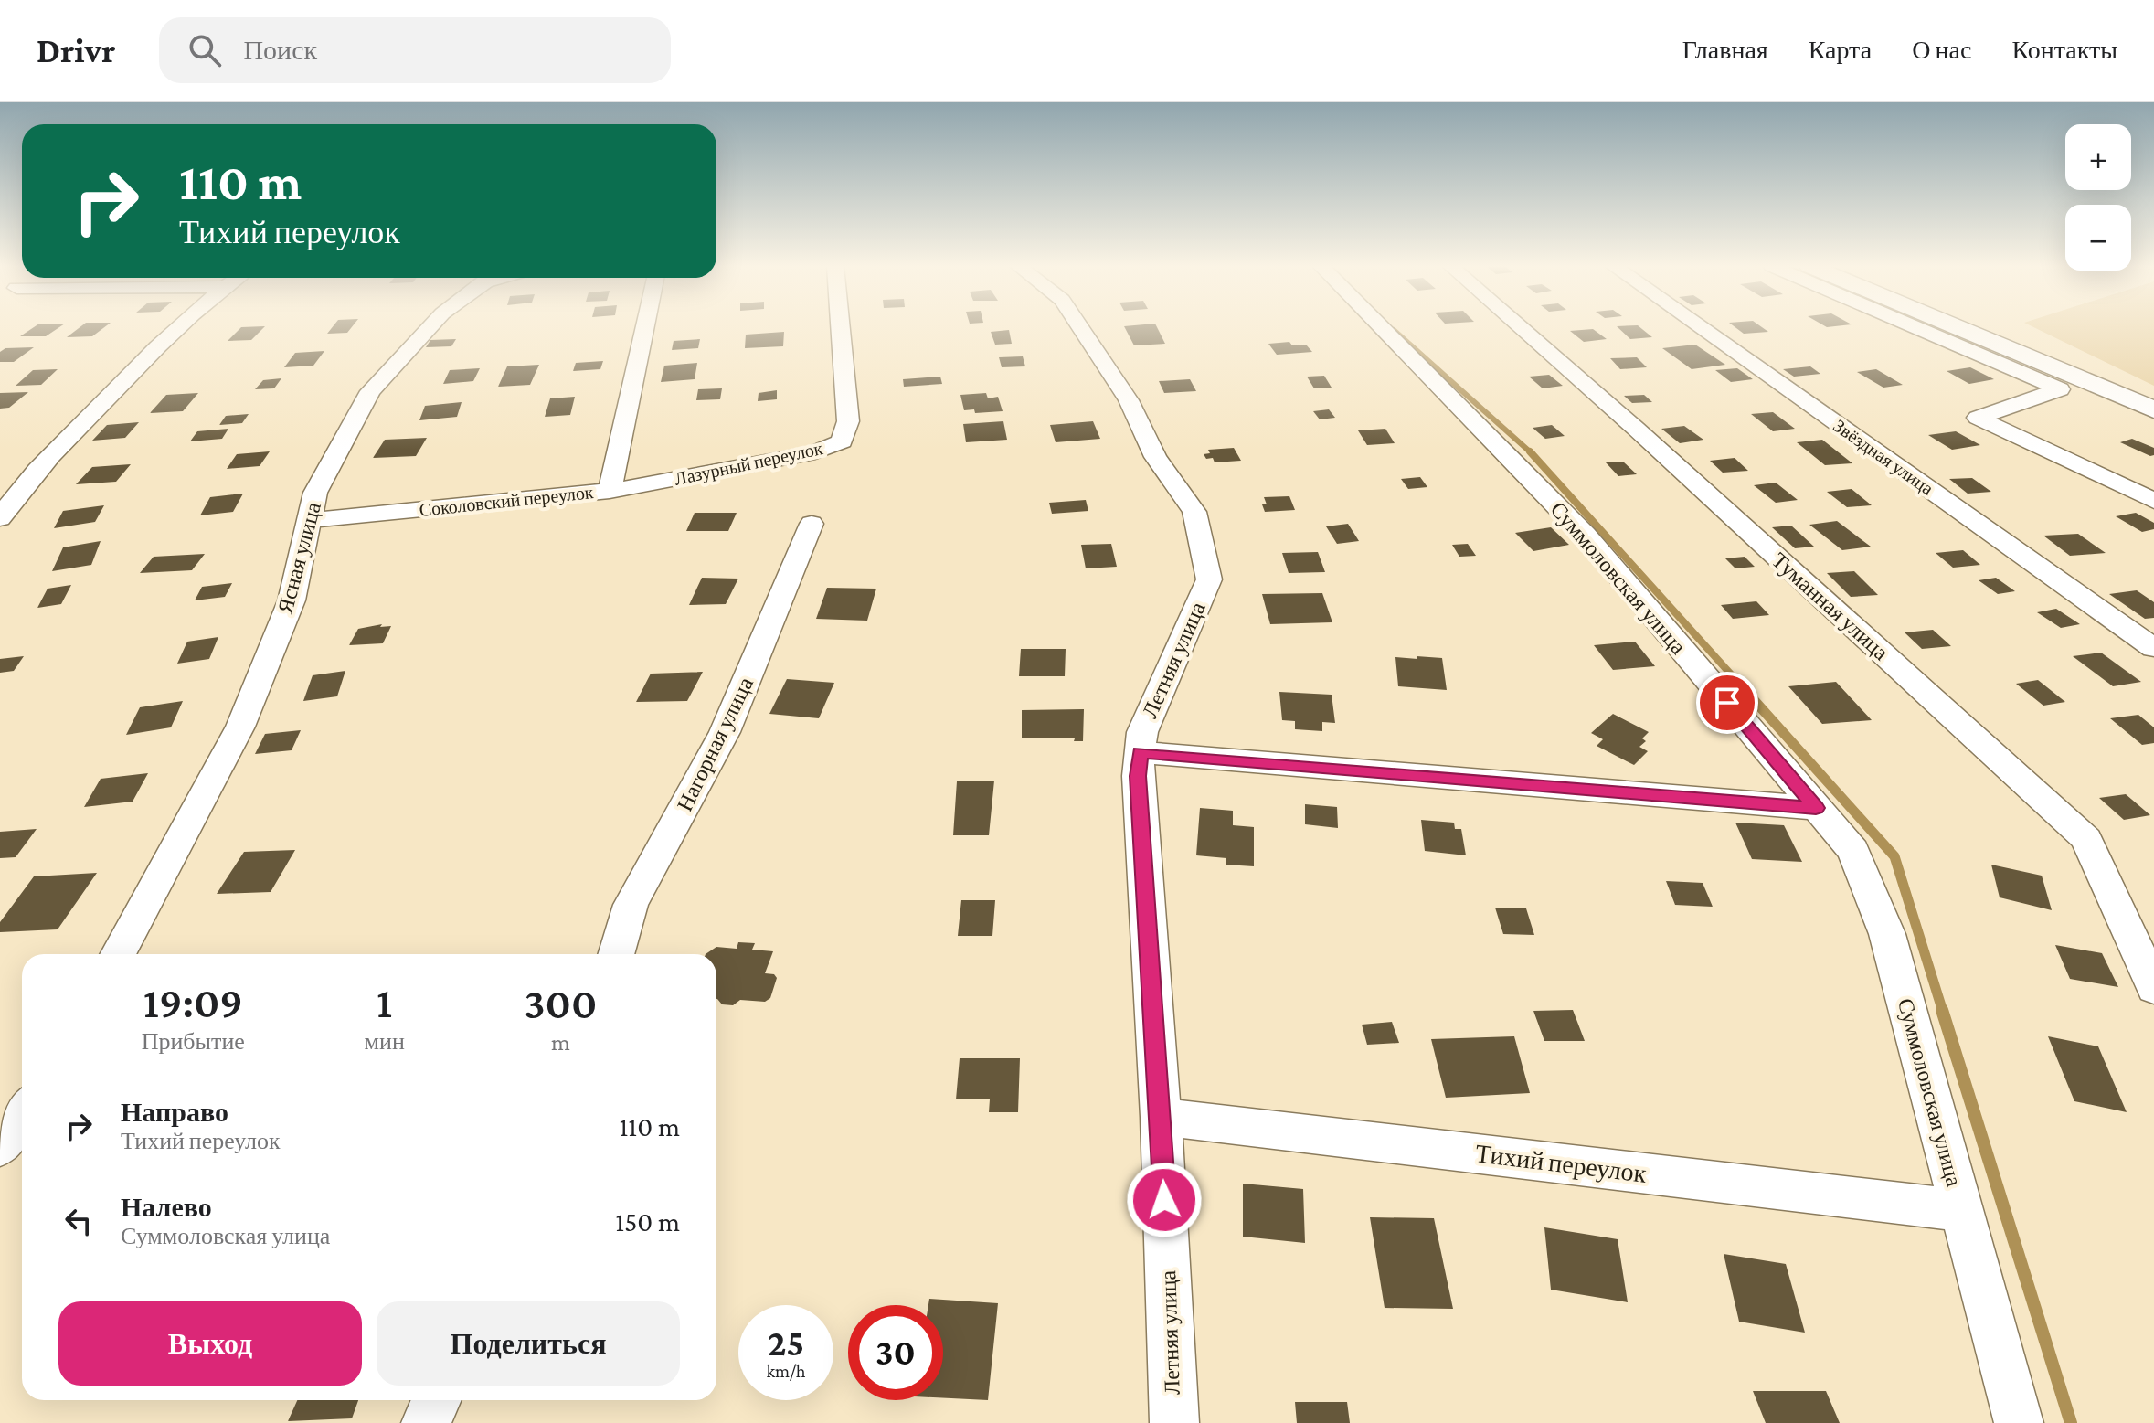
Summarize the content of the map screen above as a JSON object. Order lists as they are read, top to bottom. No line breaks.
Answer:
{"streets":{"street":["Звёздная улица","Лазурный переулок","Соколовский переулок","Ясная улица","Суммоловская улица","Туманная улица","Летняя улица","Нагорная улица","Тихий переулок"]},"crossings":[["Лазурный переулок","Соколовский переулок"],["Соколовский переулок","Ясная улица"],["Суммоловская улица","Тихий переулок"],["Летняя улица","Тихий переулок"]],"page":{"header":"Drivr","search":"Поиск","nav":["Главная","Карта","О нас","Контакты"],"map_buttons":["+","−"],"turn":["110 m","Тихий переулок"],"eta":["19:09","Прибытие","1","мин","300","m"],"list":[{"name":"Направо","note":"Тихий переулок","value":"110 m"},{"name":"Налево","note":"Суммоловская улица","value":"150 m"}],"buttons":["Выход","Поделиться"],"speed":"25 km/h","limit":"30"}}
